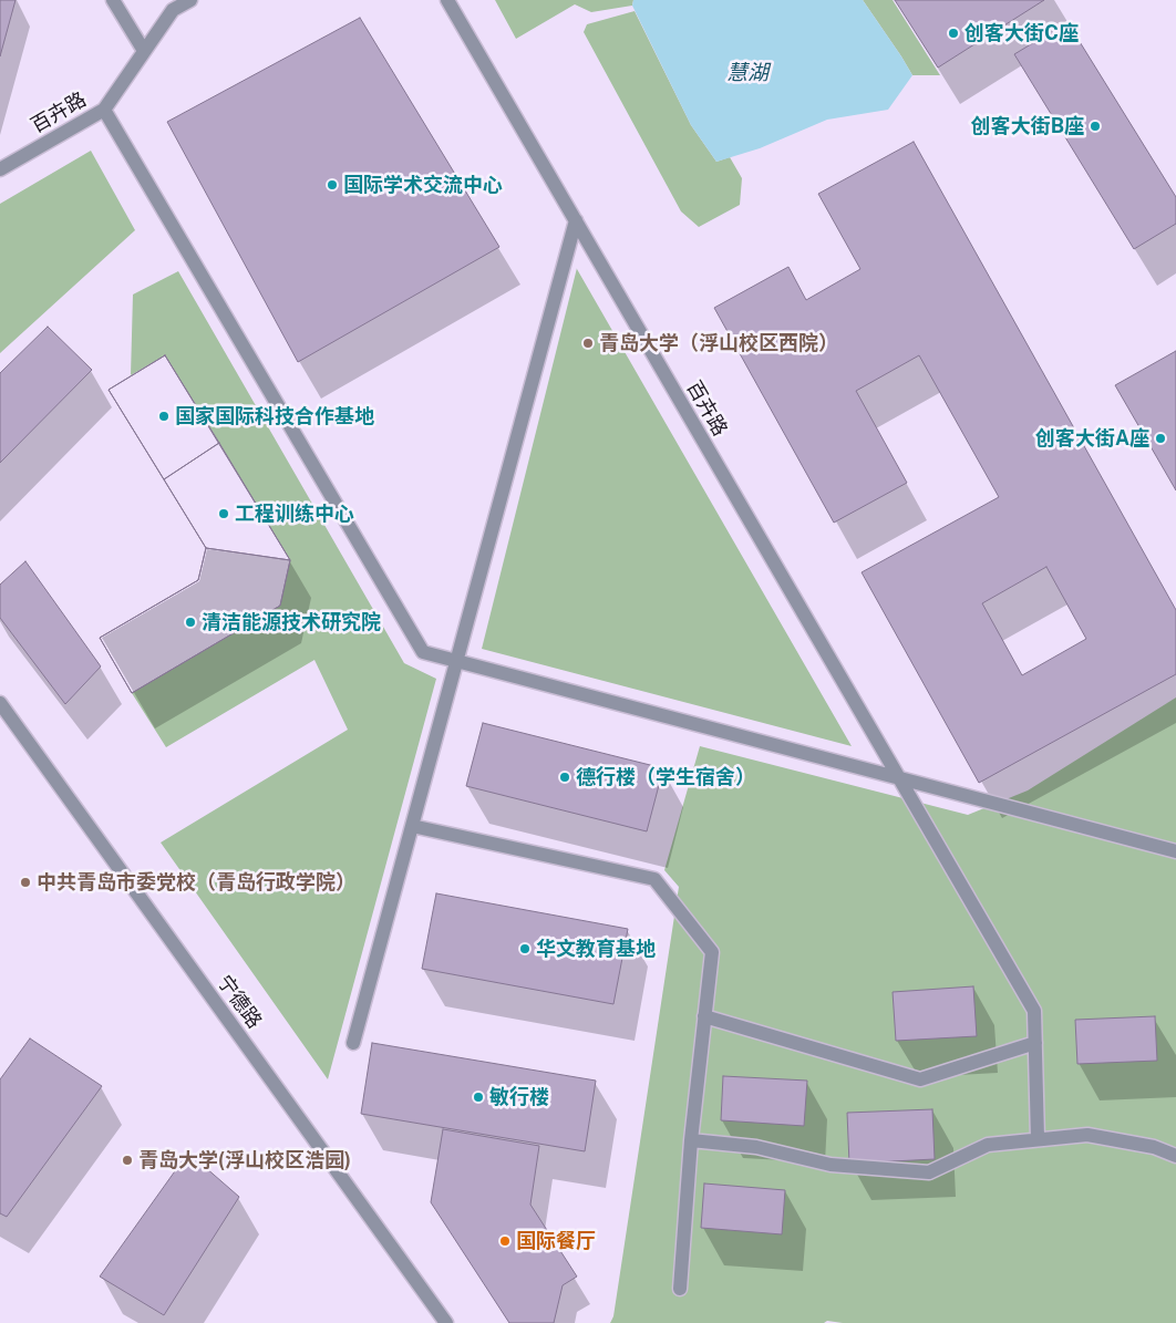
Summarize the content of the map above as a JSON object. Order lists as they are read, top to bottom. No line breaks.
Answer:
{"streets":{"street":["百卉路","宁德路"]},"water":["慧湖"],"places":["创客大街C座","创客大街B座","国际学术交流中心","青岛大学（浮山校区西院）","国家国际科技合作基地","创客大街A座","工程训练中心","清洁能源技术研究院","德行楼（学生宿舍）","中共青岛市委党校（青岛行政学院）","华文教育基地","敏行楼","青岛大学(浮山校区浩园)","国际餐厅"]}
